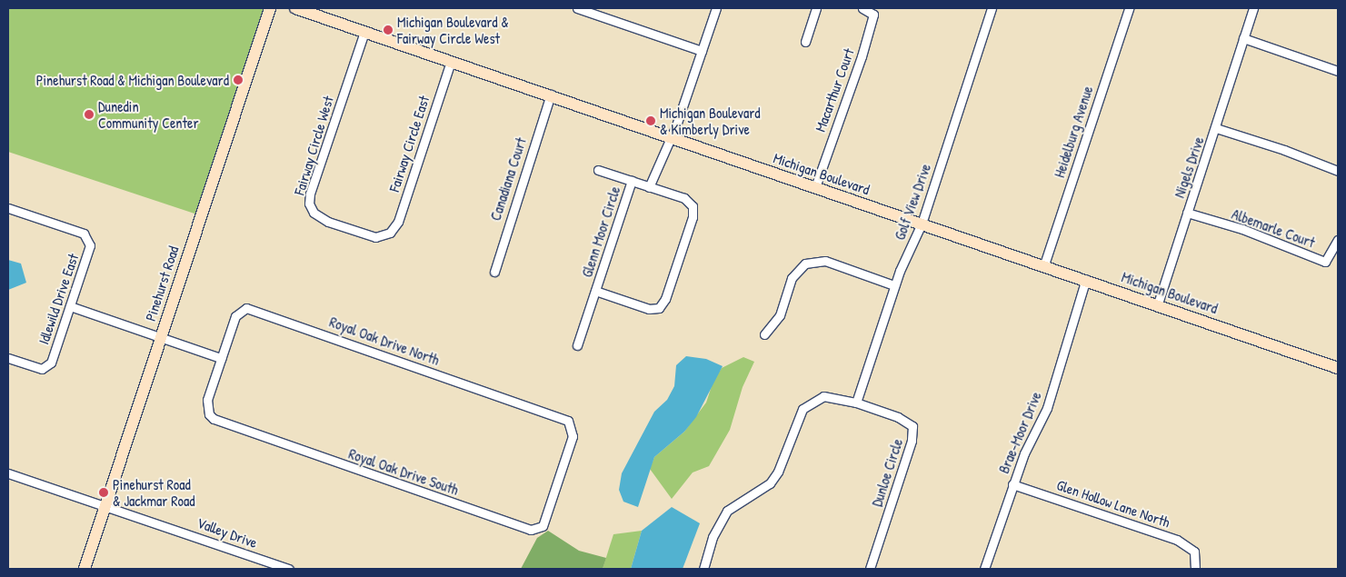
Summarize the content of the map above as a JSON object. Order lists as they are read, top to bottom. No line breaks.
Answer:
{"streets":{"street":["Macarthur Court","Heidelburg Avenue","Fairway Circle East","Fairway Circle West","Nigels Drive","Michigan Boulevard","Canadiana Court","Golf View Drive","Albemarle Court","Glenn Moor Circle","Pinehurst Road","Idlewild Drive East","Royal Oak Drive North","Brae-Moor Drive","Royal Oak Drive South","Dunloe Circle","Glen Hollow Lane North","Valley Drive"]},"crossings":[["Macarthur Court","Michigan Boulevard"],["Heidelburg Avenue","Michigan Boulevard"],["Fairway Circle East","Fairway Circle West"],["Fairway Circle East","Michigan Boulevard"],["Fairway Circle West","Michigan Boulevard"],["Nigels Drive","Michigan Boulevard"],["Nigels Drive","Albemarle Court"],["Michigan Boulevard","Canadiana Court"],["Michigan Boulevard","Golf View Drive"],["Michigan Boulevard","Brae-Moor Drive"],["Golf View Drive","Dunloe Circle"],["Pinehurst Road","Valley Drive"],["Royal Oak Drive North","Royal Oak Drive South"],["Brae-Moor Drive","Glen Hollow Lane North"]],"places":["Michigan Boulevard & Fairway Circle West","Pinehurst Road & Michigan Boulevard","Dunedin Community Center","Michigan Boulevard & Kimberly Drive","Pinehurst Road & Jackmar Road"]}
